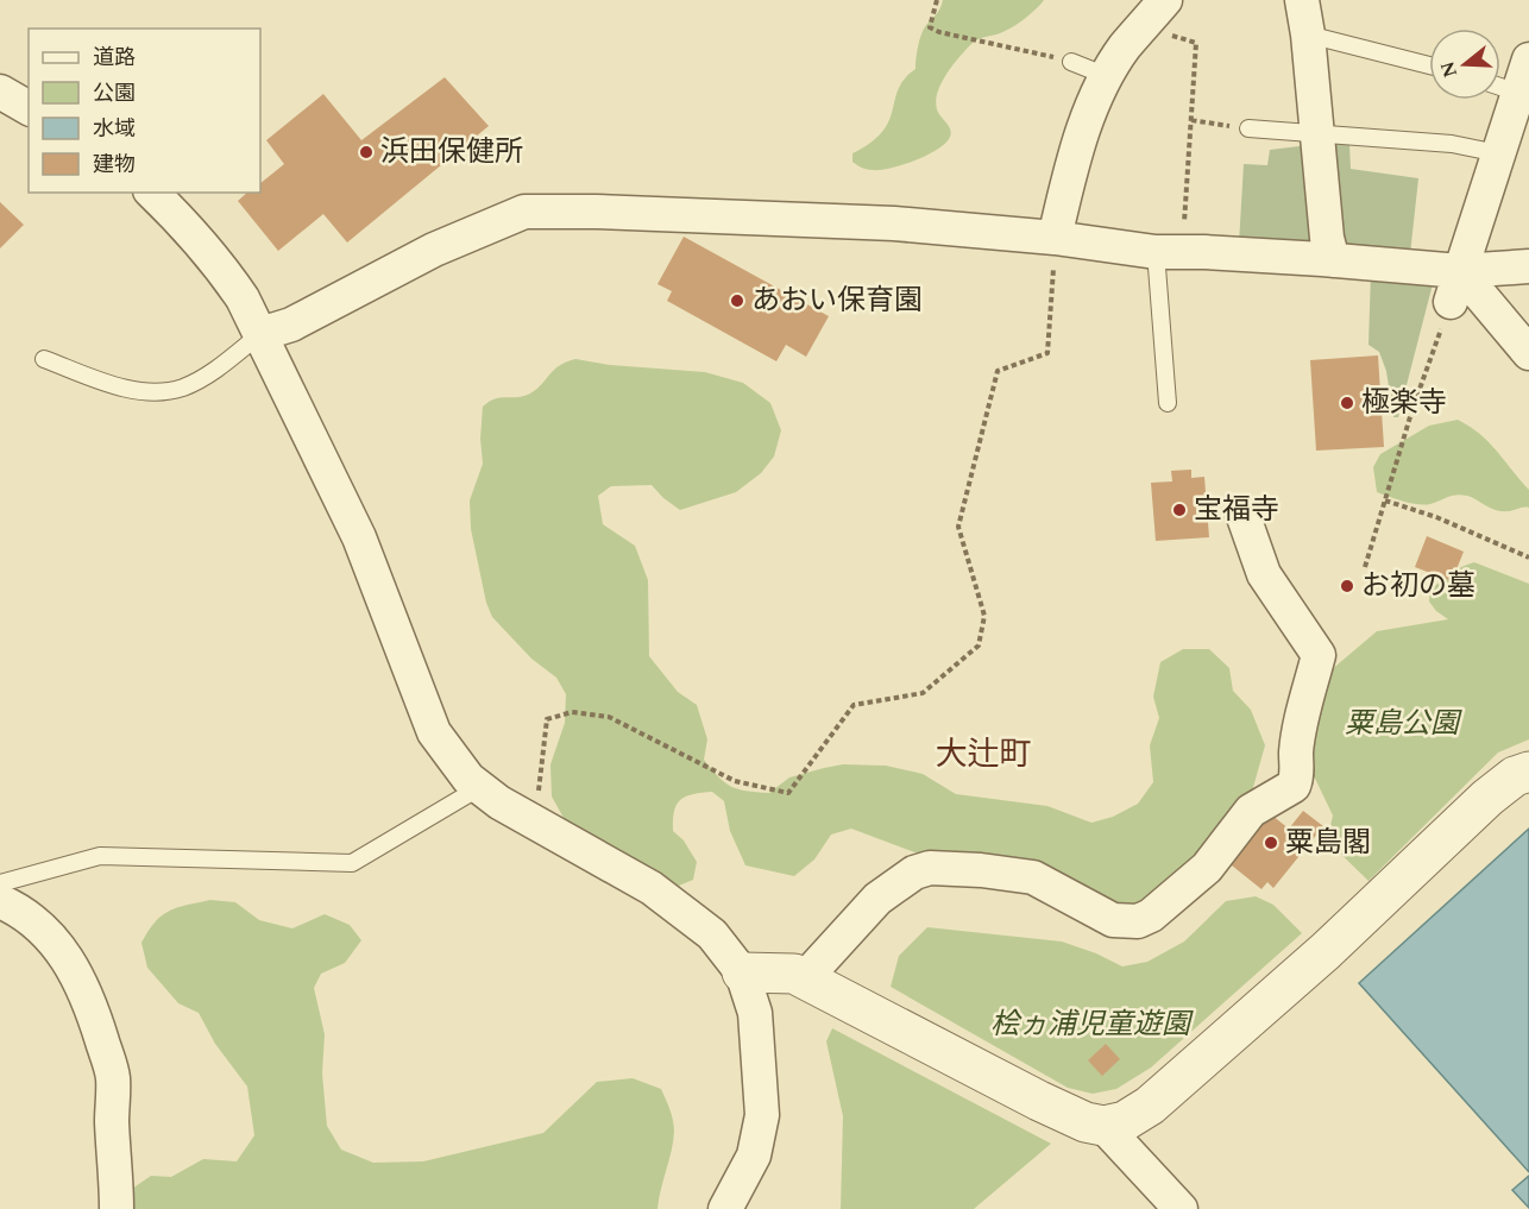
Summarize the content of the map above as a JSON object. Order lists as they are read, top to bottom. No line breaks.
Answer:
{"districts":["大辻町"],"parks":["粟島公園","桧ヵ浦児童遊園"],"places":["浜田保健所","あおい保育園","極楽寺","宝福寺","お初の墓","粟島閣"],"legend":["道路","公園","水域","建物"],"north":"left"}
